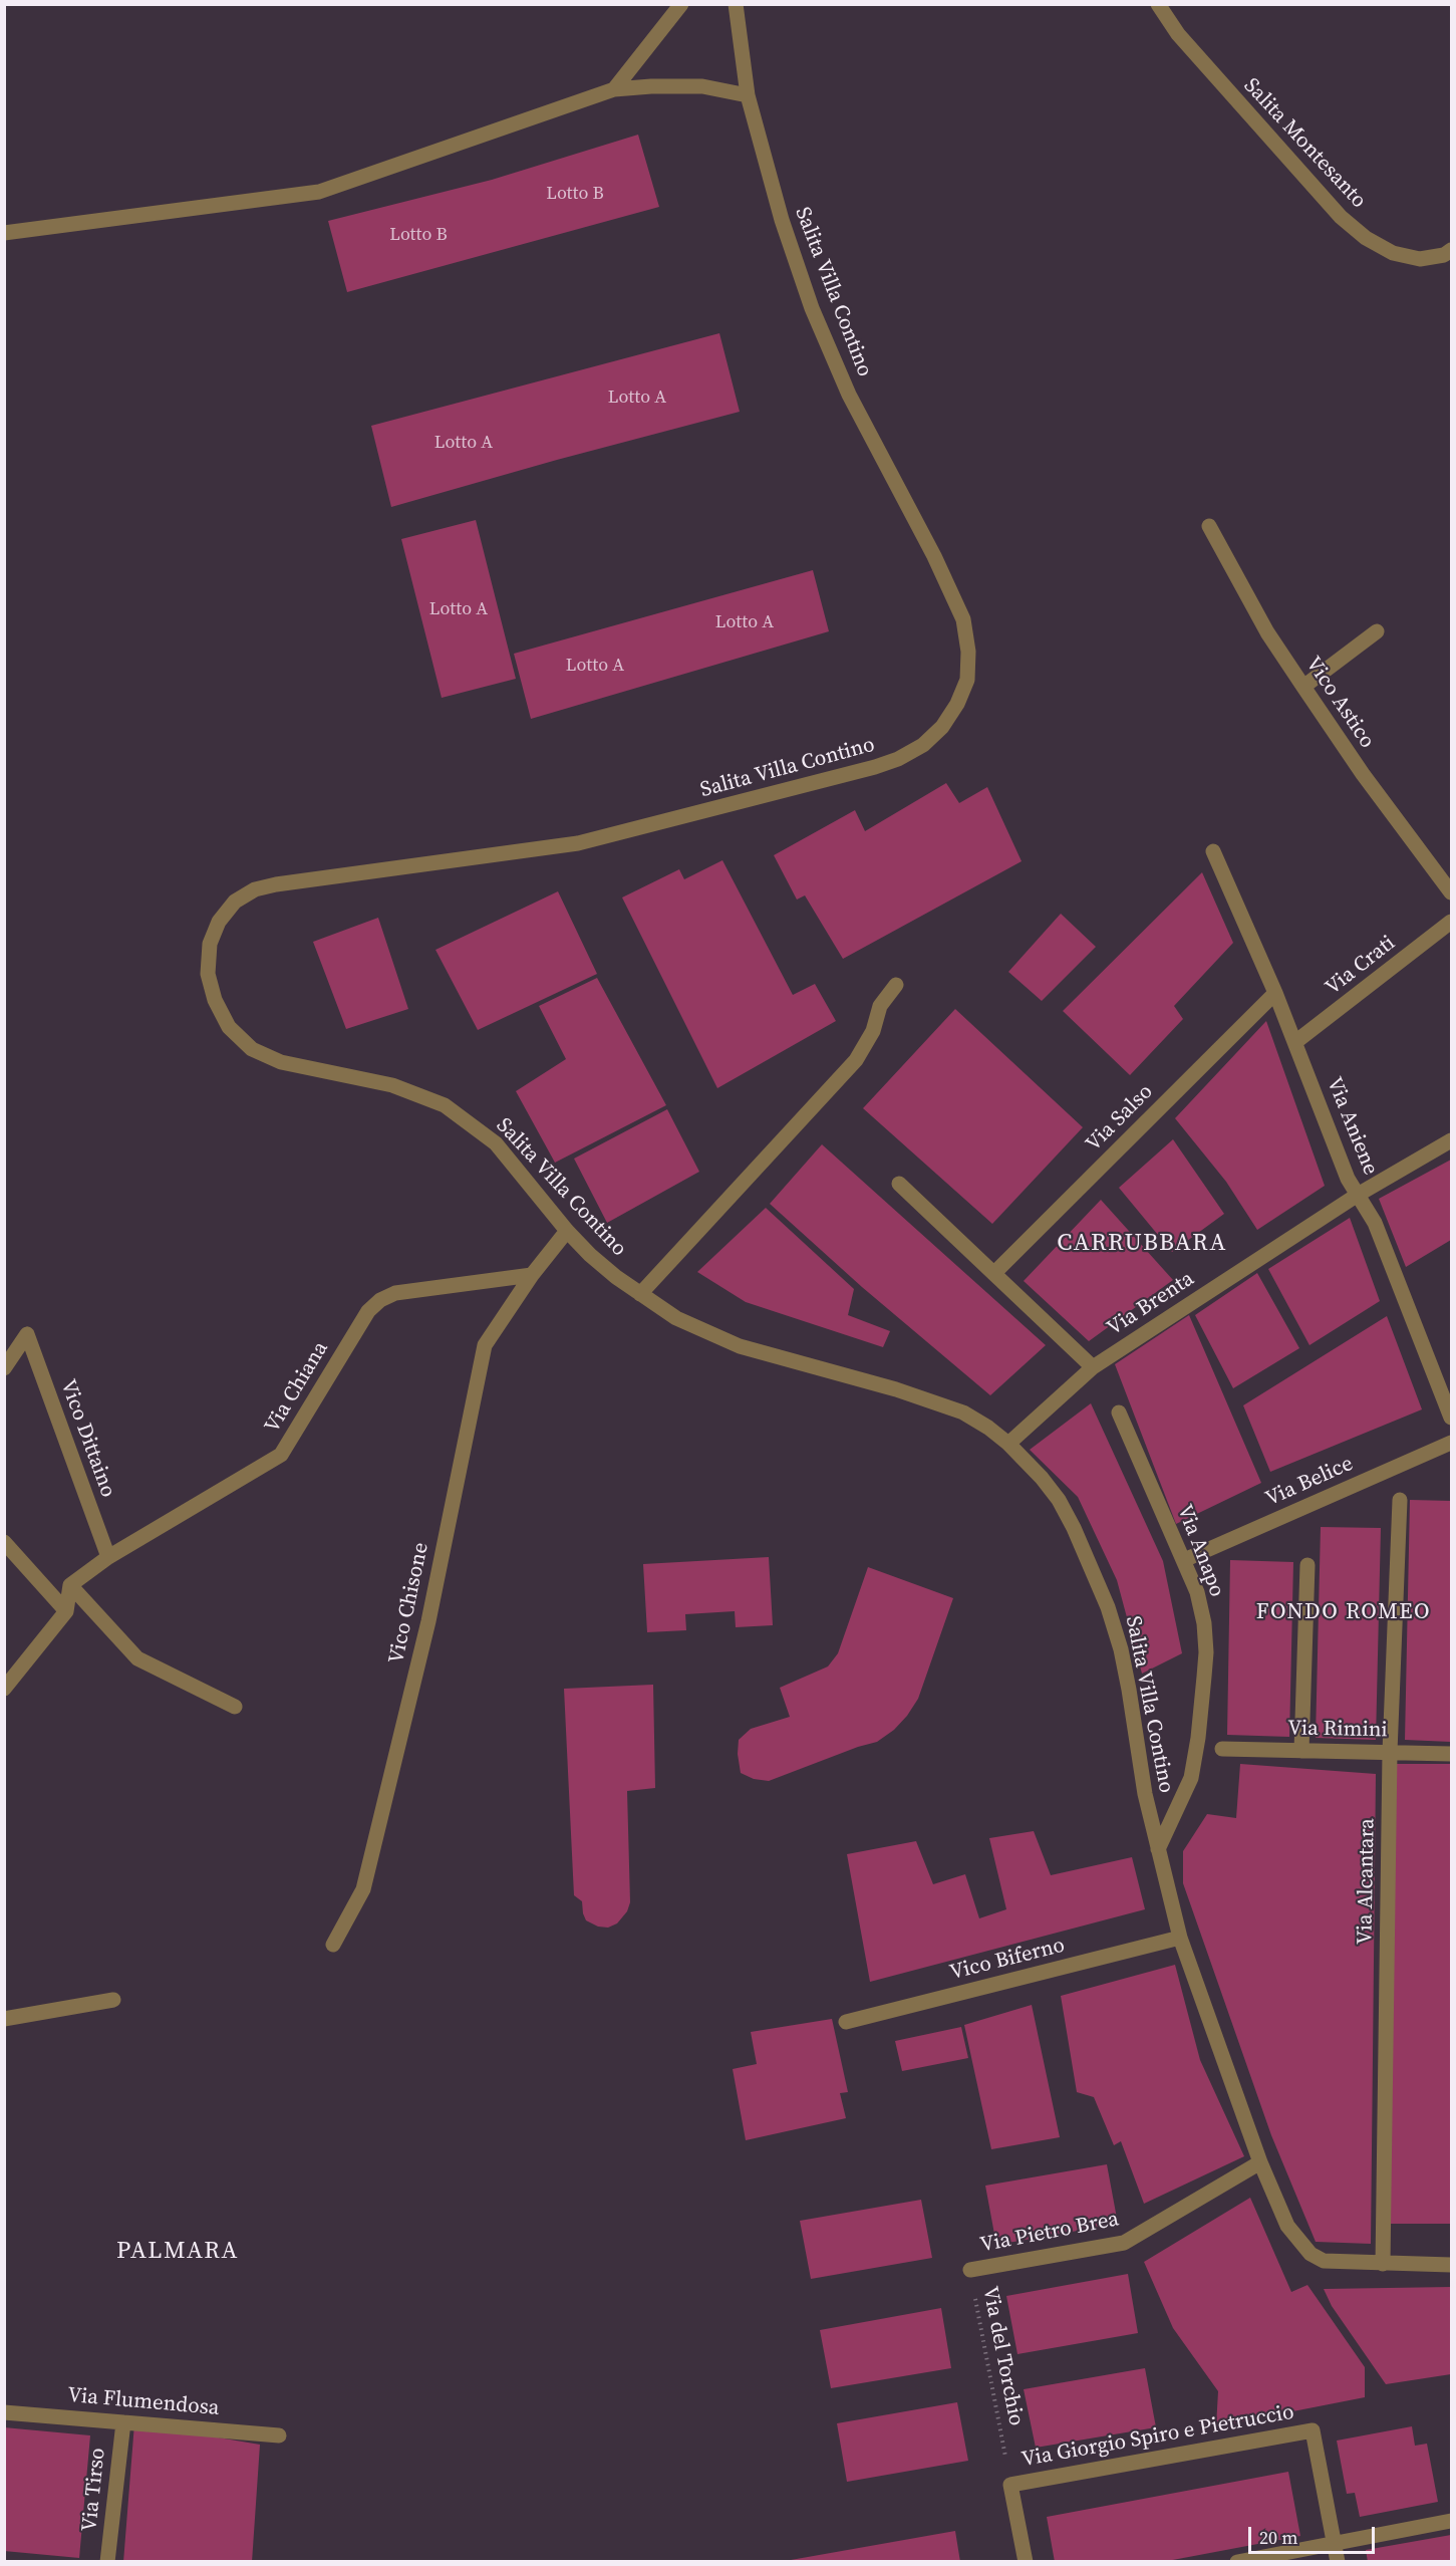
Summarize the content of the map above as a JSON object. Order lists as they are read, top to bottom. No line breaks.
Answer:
{"streets":{"street":["Salita Montesanto","Salita Villa Contino","Vico Astico","Via Crati","Via Salso","Via Aniene","Via Brenta","Via Chiana","Vico Dittaino","Via Belice","Via Anapo","Vico Chisone","Via Rimini","Via Alcantara","Vico Biferno","Via Pietro Brea","Via Flumendosa","Via Giorgio Spiro e Pietruccio","Via Tirso"],"path":["Via del Torchio"]},"crossings":[["Salita Villa Contino","Via Brenta"],["Salita Villa Contino","Via Anapo"],["Salita Villa Contino","Via Alcantara"],["Salita Villa Contino","Vico Biferno"],["Salita Villa Contino","Via Pietro Brea"],["Via Crati","Via Aniene"],["Via Salso","Via Aniene"],["Via Aniene","Via Brenta"],["Via Chiana","Vico Dittaino"],["Via Chiana","Vico Chisone"],["Via Belice","Via Anapo"],["Via Rimini","Via Alcantara"],["Via Pietro Brea","Via del Torchio"],["Via del Torchio","Via Giorgio Spiro e Pietruccio"],["Via Flumendosa","Via Tirso"]],"districts":["CARRUBBARA","FONDO ROMEO","PALMARA"],"house_numbers":["Lotto B","Lotto B","Lotto A","Lotto A","Lotto A","Lotto A","Lotto A"],"scale_bar":"20 m"}
